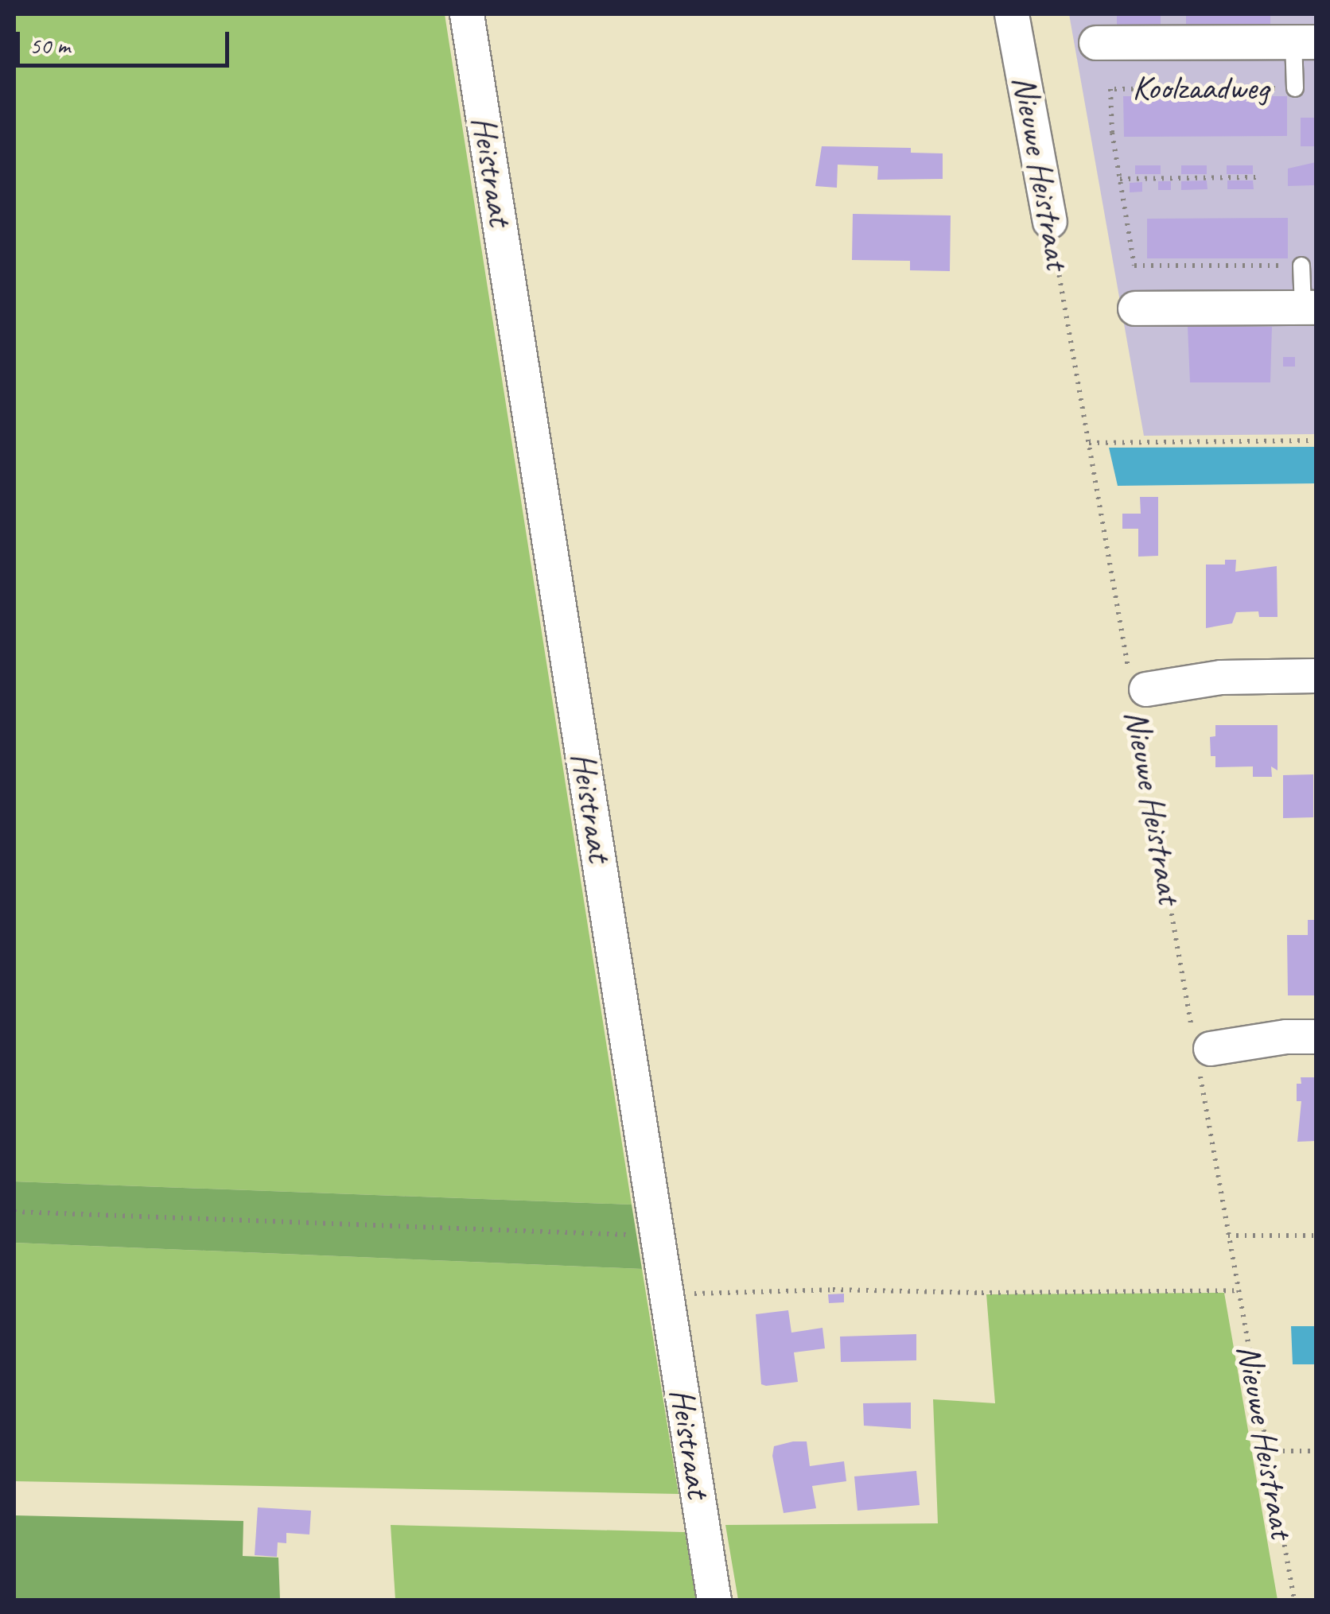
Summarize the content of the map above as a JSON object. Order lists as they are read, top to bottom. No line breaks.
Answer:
{"streets":{"street":["Koolzaadweg","Heistraat","Nieuwe Heistraat"]},"scale_bar":"50 m"}
